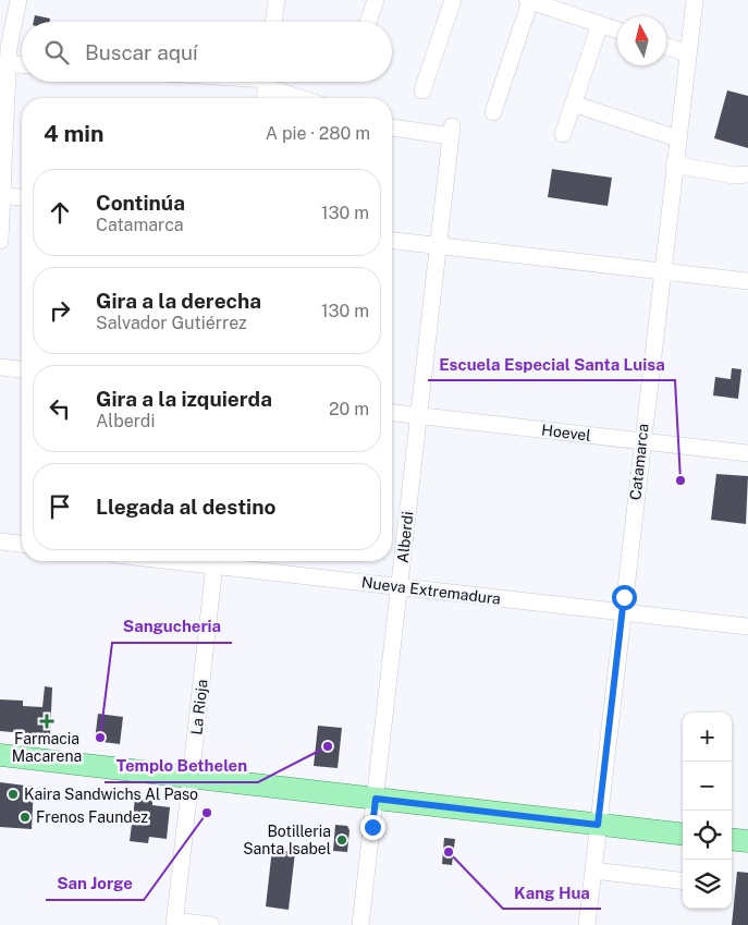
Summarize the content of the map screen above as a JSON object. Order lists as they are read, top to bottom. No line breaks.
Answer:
{"streets":{"street":["Hoevel","Catamarca","Alberdi","Nueva Extremadura","La Rioja"]},"crossings":[["Hoevel","Catamarca"],["Hoevel","Alberdi"],["Catamarca","Nueva Extremadura"],["Alberdi","Nueva Extremadura"]],"places":{"other":["Escuela Especial Santa Luisa","Sangucheria","Templo Bethelen","Kaira Sandwichs Al Paso","San Jorge","Frenos Faundez","Botilleria Santa Isabel","Kang Hua"],"health":["Farmacia Macarena"]},"north":"top","page":{"search":"Buscar aquí","heading":["4 min","A pie · 280 m"],"list":[["Continúa","Catamarca","130 m"],["Gira a la derecha","Salvador Gutiérrez","130 m"],["Gira a la izquierda","Alberdi","20 m"],"Llegada al destino"],"map_buttons":["+","−"]}}
